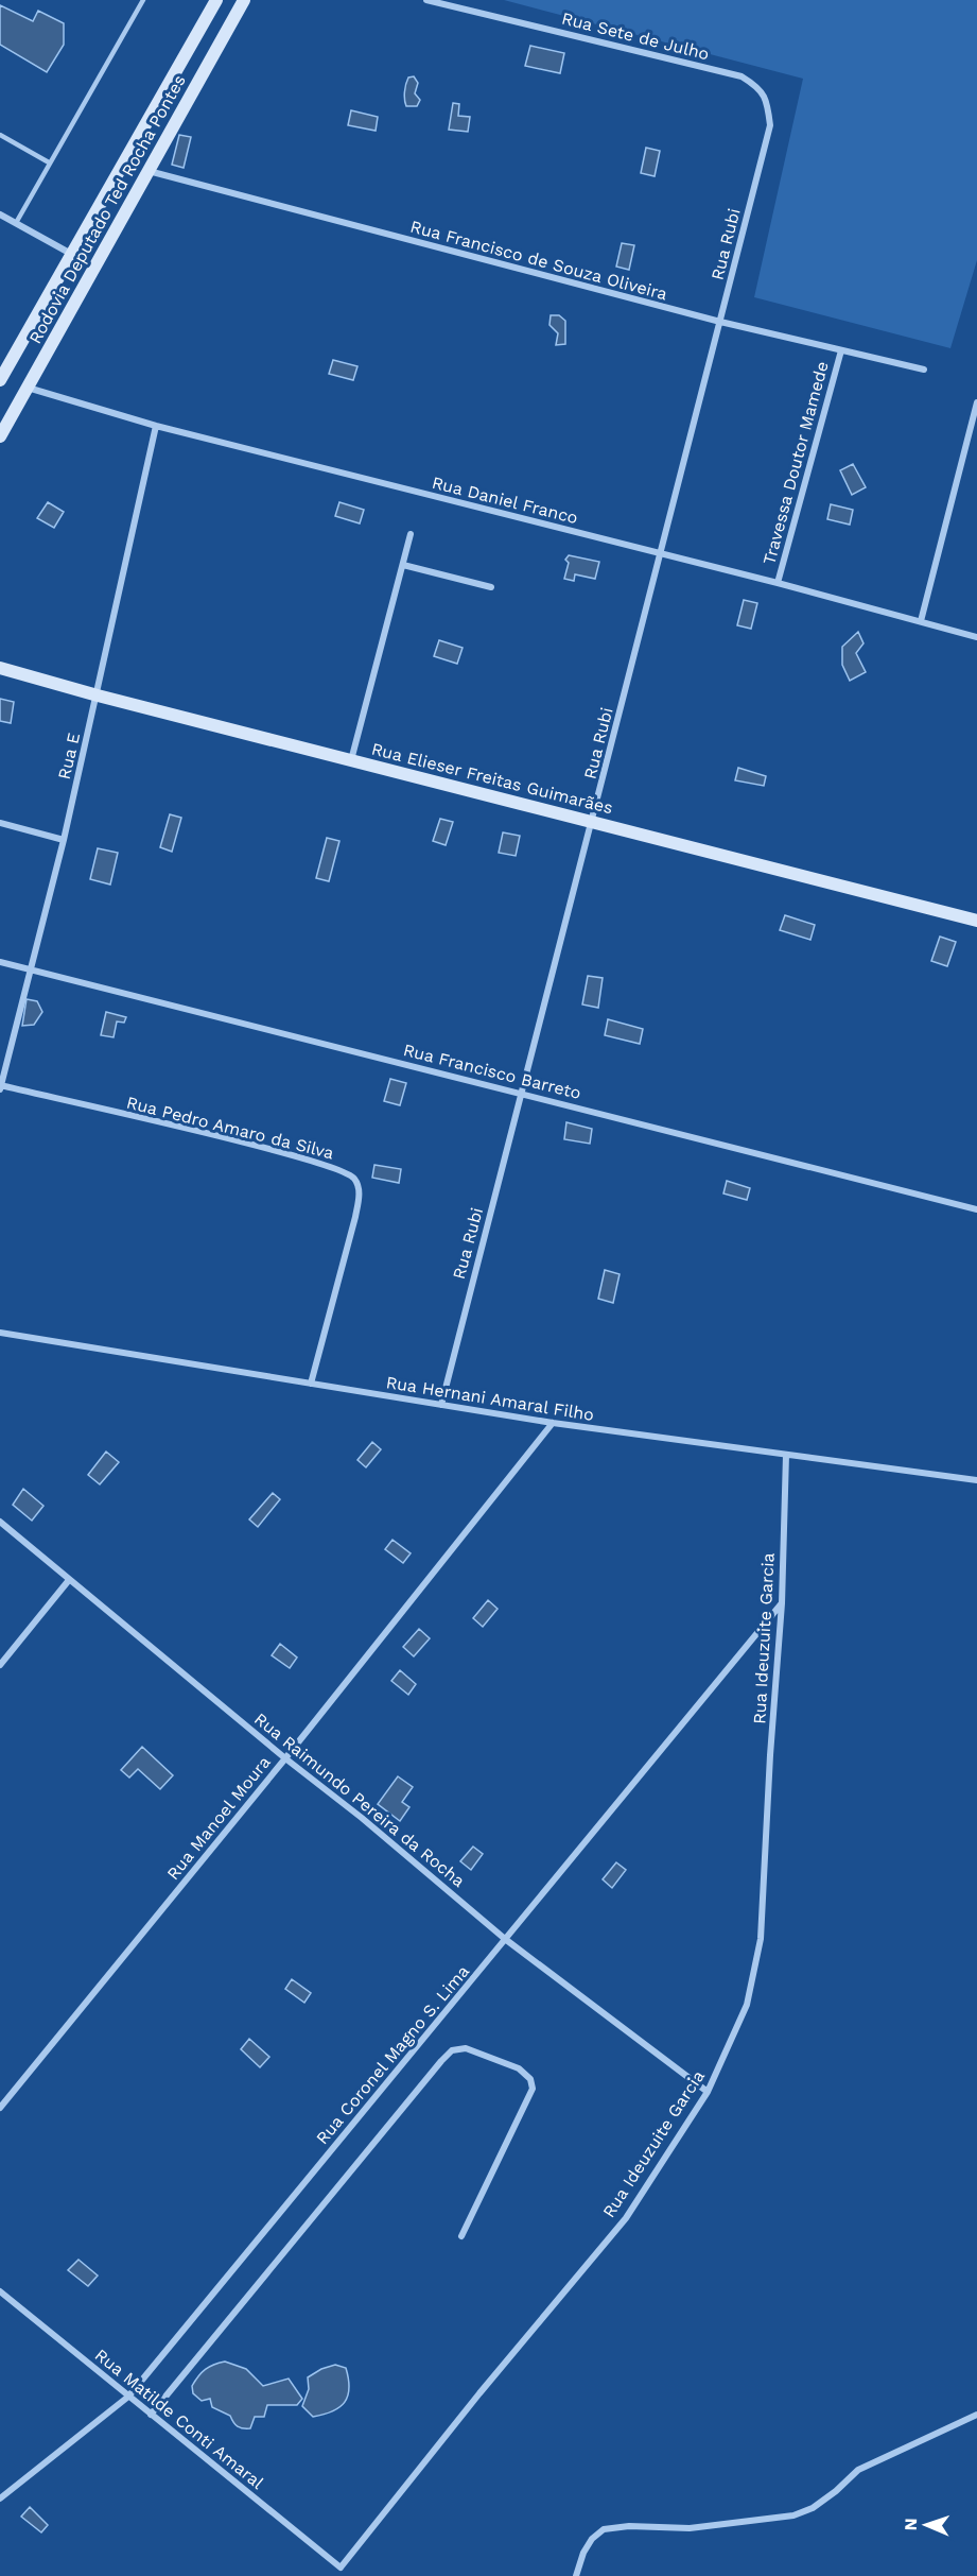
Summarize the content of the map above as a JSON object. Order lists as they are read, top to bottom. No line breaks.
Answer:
{"streets":{"street":["Rua Sete de Julho","Rodovia Deputado Ted Rocha Pontes","Rua Rubi","Rua Francisco de Souza Oliveira","Travessa Doutor Mamede","Rua Daniel Franco","Rua E","Rua Elieser Freitas Guimarães","Rua Francisco Barreto","Rua Pedro Amaro da Silva","Rua Hernani Amaral Filho","Rua Ideuzuite Garcia","Rua Raimundo Pereira da Rocha","Rua Manoel Moura","Rua Coronel Magno S. Lima","Rua Matilde Conti Amaral"]},"crossings":[["Rua Sete de Julho","Rua Rubi"],["Rodovia Deputado Ted Rocha Pontes","Rua Francisco de Souza Oliveira"],["Rodovia Deputado Ted Rocha Pontes","Rua Daniel Franco"],["Rua Rubi","Rua Francisco de Souza Oliveira"],["Rua Rubi","Rua Daniel Franco"],["Rua Rubi","Rua Elieser Freitas Guimarães"],["Rua Rubi","Rua Francisco Barreto"],["Rua Rubi","Rua Hernani Amaral Filho"],["Rua Francisco de Souza Oliveira","Travessa Doutor Mamede"],["Travessa Doutor Mamede","Rua Daniel Franco"],["Rua Daniel Franco","Rua E"],["Rua E","Rua Elieser Freitas Guimarães"],["Rua E","Rua Francisco Barreto"],["Rua E","Rua Pedro Amaro da Silva"],["Rua Pedro Amaro da Silva","Rua Hernani Amaral Filho"],["Rua Hernani Amaral Filho","Rua Ideuzuite Garcia"],["Rua Hernani Amaral Filho","Rua Manoel Moura"],["Rua Ideuzuite Garcia","Rua Raimundo Pereira da Rocha"],["Rua Ideuzuite Garcia","Rua Coronel Magno S. Lima"],["Rua Ideuzuite Garcia","Rua Matilde Conti Amaral"],["Rua Raimundo Pereira da Rocha","Rua Manoel Moura"],["Rua Raimundo Pereira da Rocha","Rua Coronel Magno S. Lima"],["Rua Coronel Magno S. Lima","Rua Matilde Conti Amaral"]],"north":"left"}
